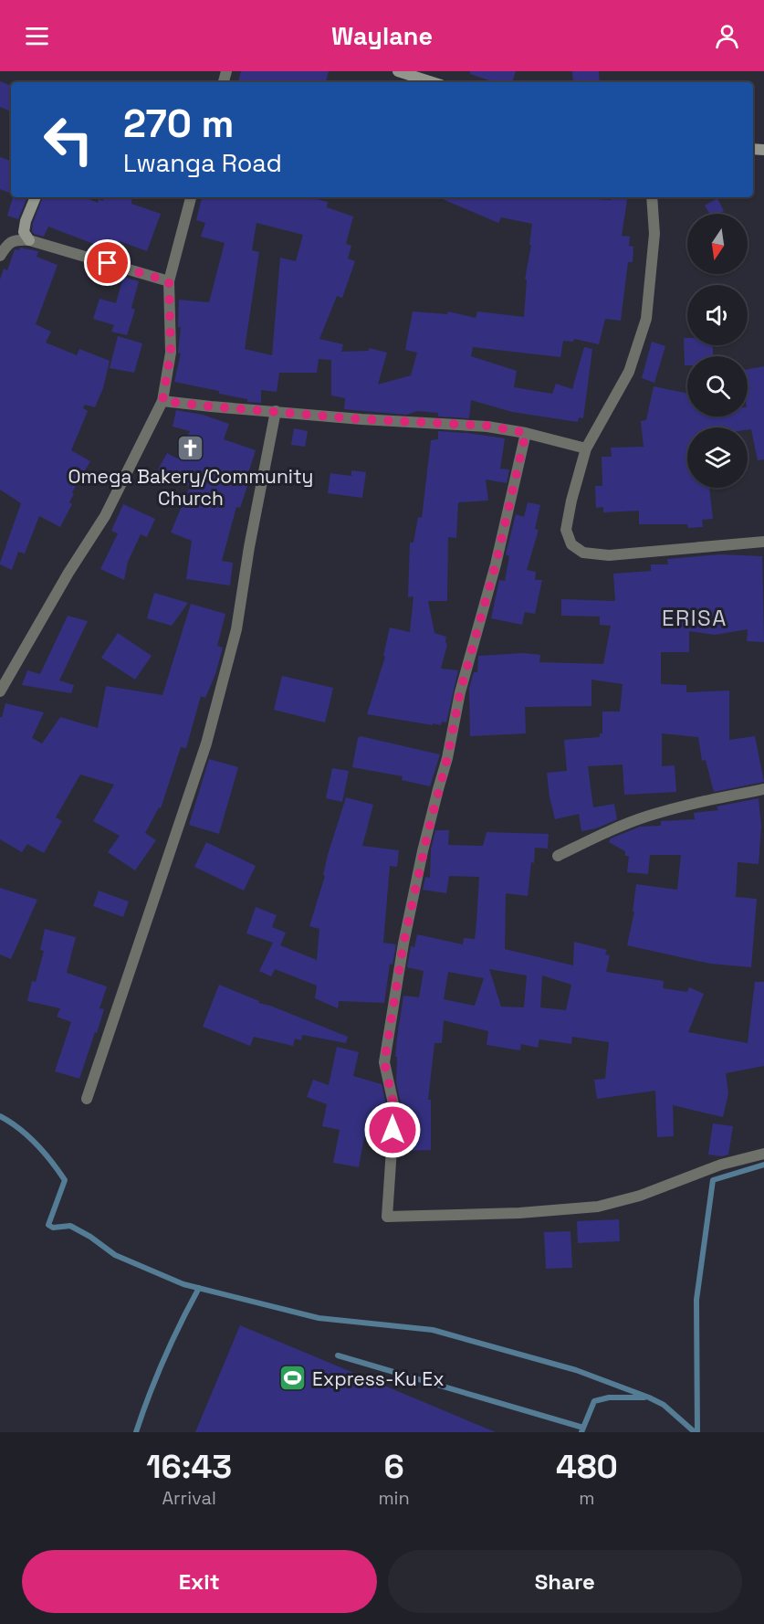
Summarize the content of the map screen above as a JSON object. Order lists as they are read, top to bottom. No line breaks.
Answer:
{"districts":["ERISA"],"places":{"church":["Omega Bakery/Community Church"],"sports":["Express-Ku Ex"]},"north":"bottom","page":{"header":"Waylane","turn":["270 m","Lwanga Road"],"eta":["16:43","Arrival","6","min","480","m"],"buttons":["Exit","Share"]}}
